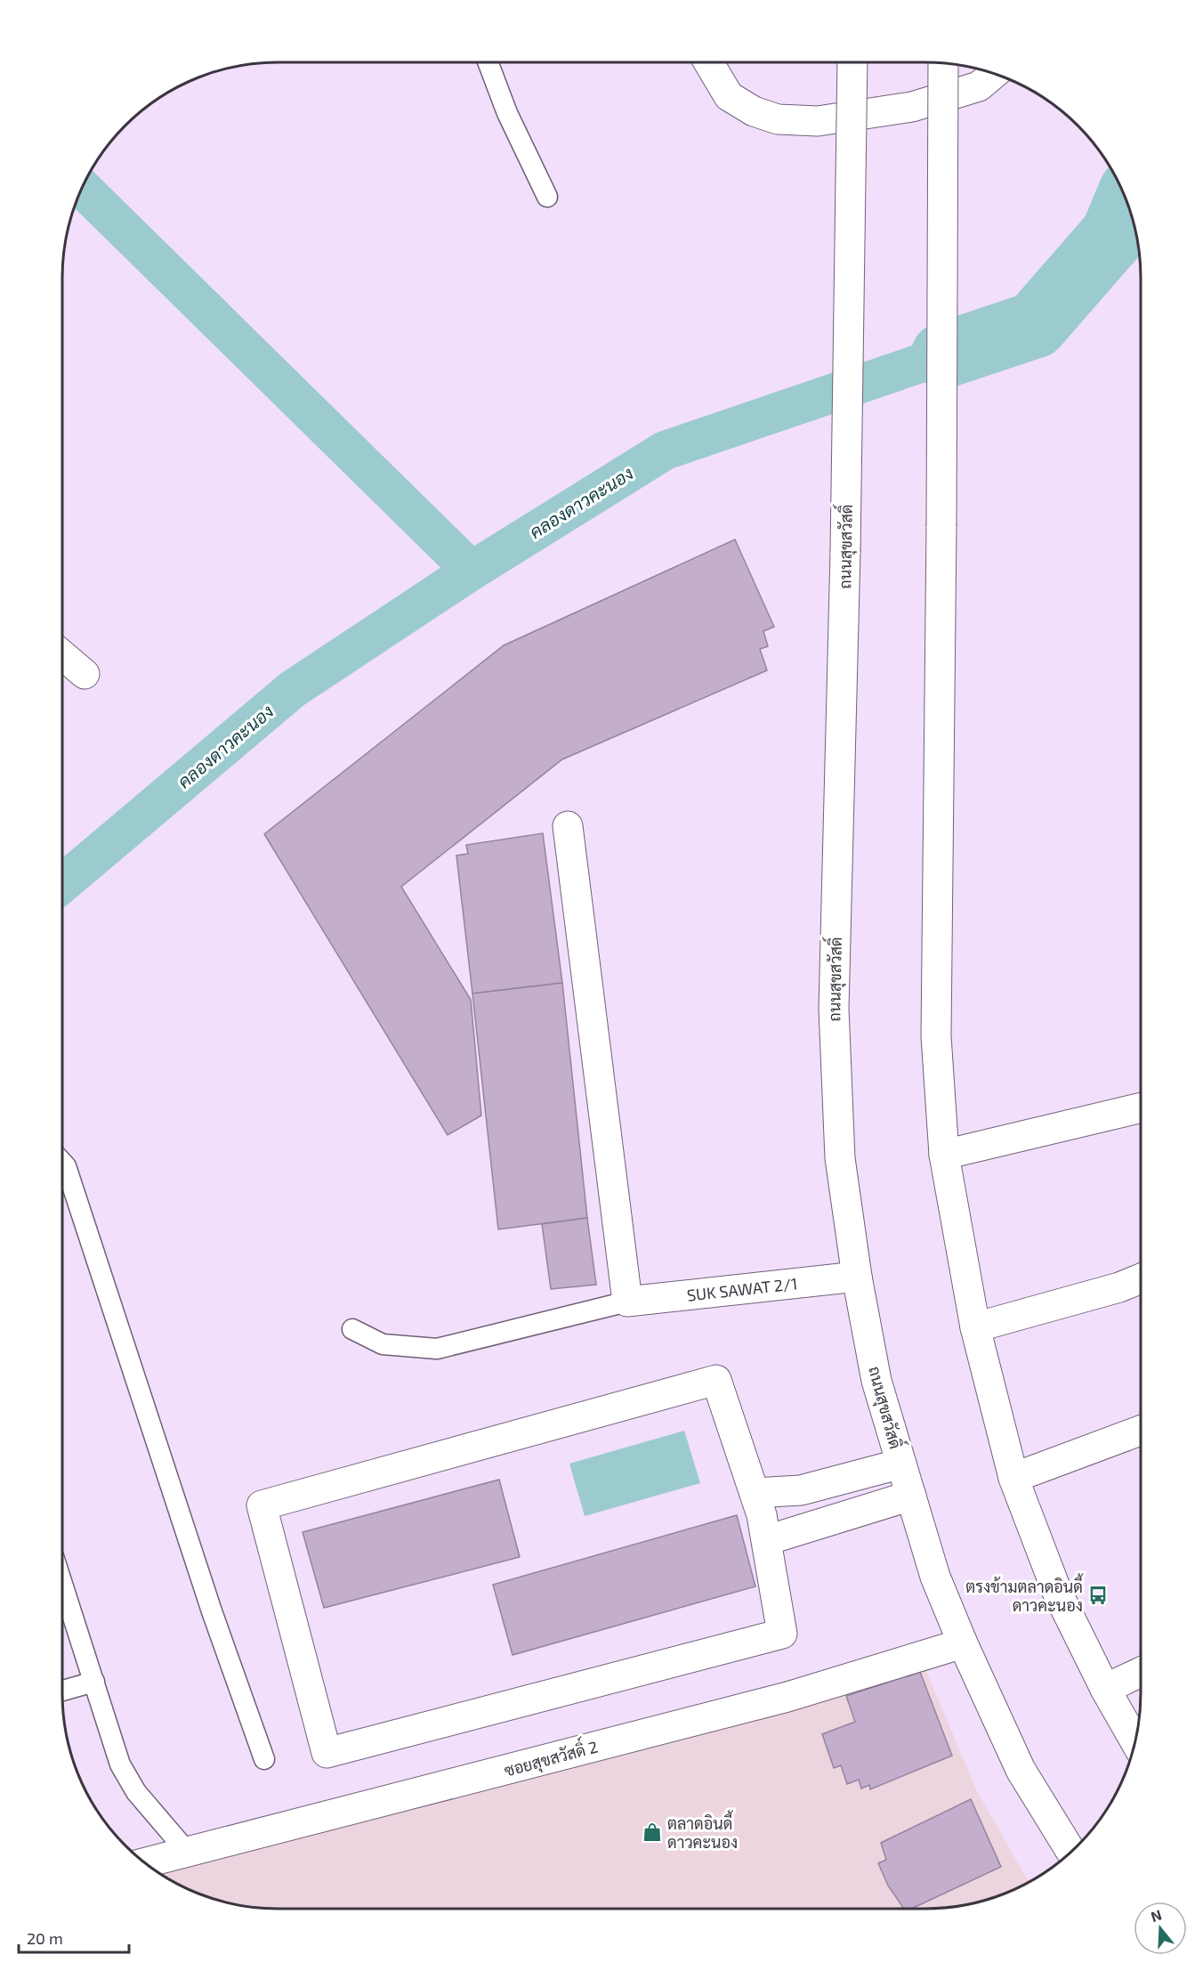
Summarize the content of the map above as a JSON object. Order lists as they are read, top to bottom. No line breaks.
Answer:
{"streets":{"street":["ถนนสุขสวัสดิ์","SUK SAWAT 2/1","ซอยสุขสวัสดิ์ 2"]},"crossings":[["ถนนสุขสวัสดิ์","SUK SAWAT 2/1"],["ถนนสุขสวัสดิ์","ซอยสุขสวัสดิ์ 2"]],"water":["คลองดาวคะนอง"],"places":{"bus stop":["ตรงข้ามตลาดอินดี้ ดาวคะนอง"],"shop":["ตลาดอินดี้ ดาวคะนอง"]},"scale_bar":"20 m","north":"top"}
